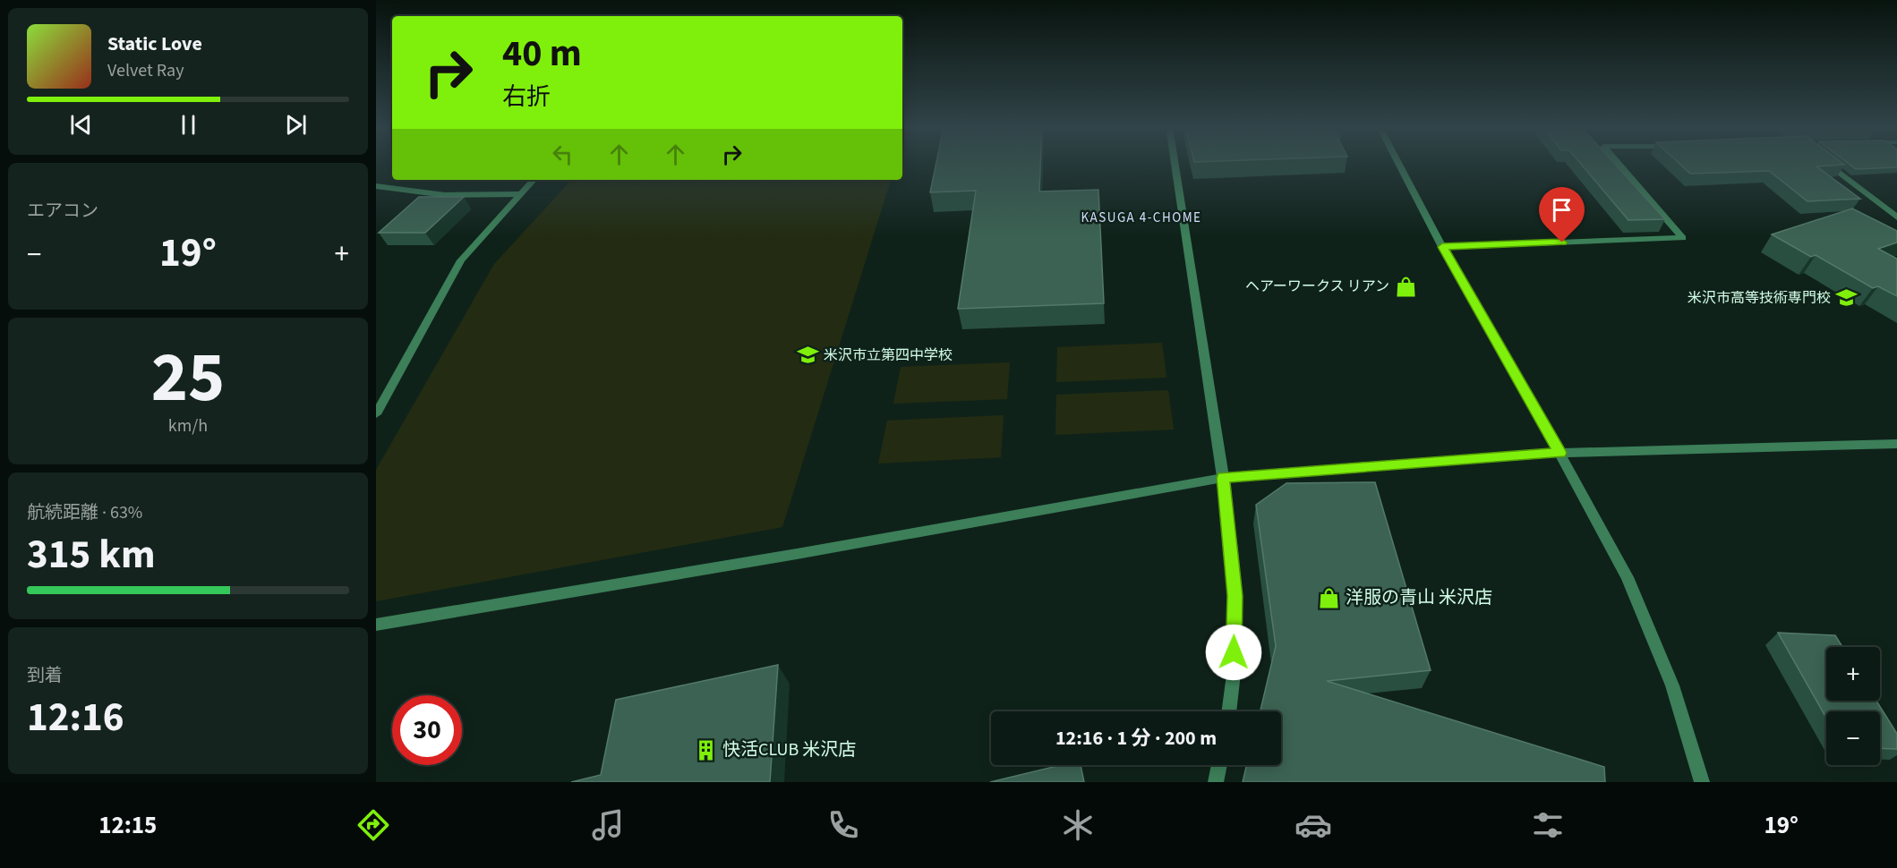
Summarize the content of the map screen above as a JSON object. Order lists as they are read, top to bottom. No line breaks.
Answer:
{"districts":["KASUGA 4-CHOME"],"places":{"shop":["ヘアーワークス リアン","洋服の青山 米沢店"],"school or university":["米沢市高等技術専門校","米沢市立第四中学校"],"building":["快活CLUB 米沢店"]},"page":{"turn":["40 m","右折"],"song":["Static Love","Velvet Ray"],"tile":["エアコン",["25","km/h"],["航続距離 · 63%","315 km"],["到着","12:16"]],"heat":["−","19°","+"],"map_buttons":["+","−"],"limit":"30","trip":"12:16 · 1 分 · 200 m","tabs":["12:15","19°"]}}
